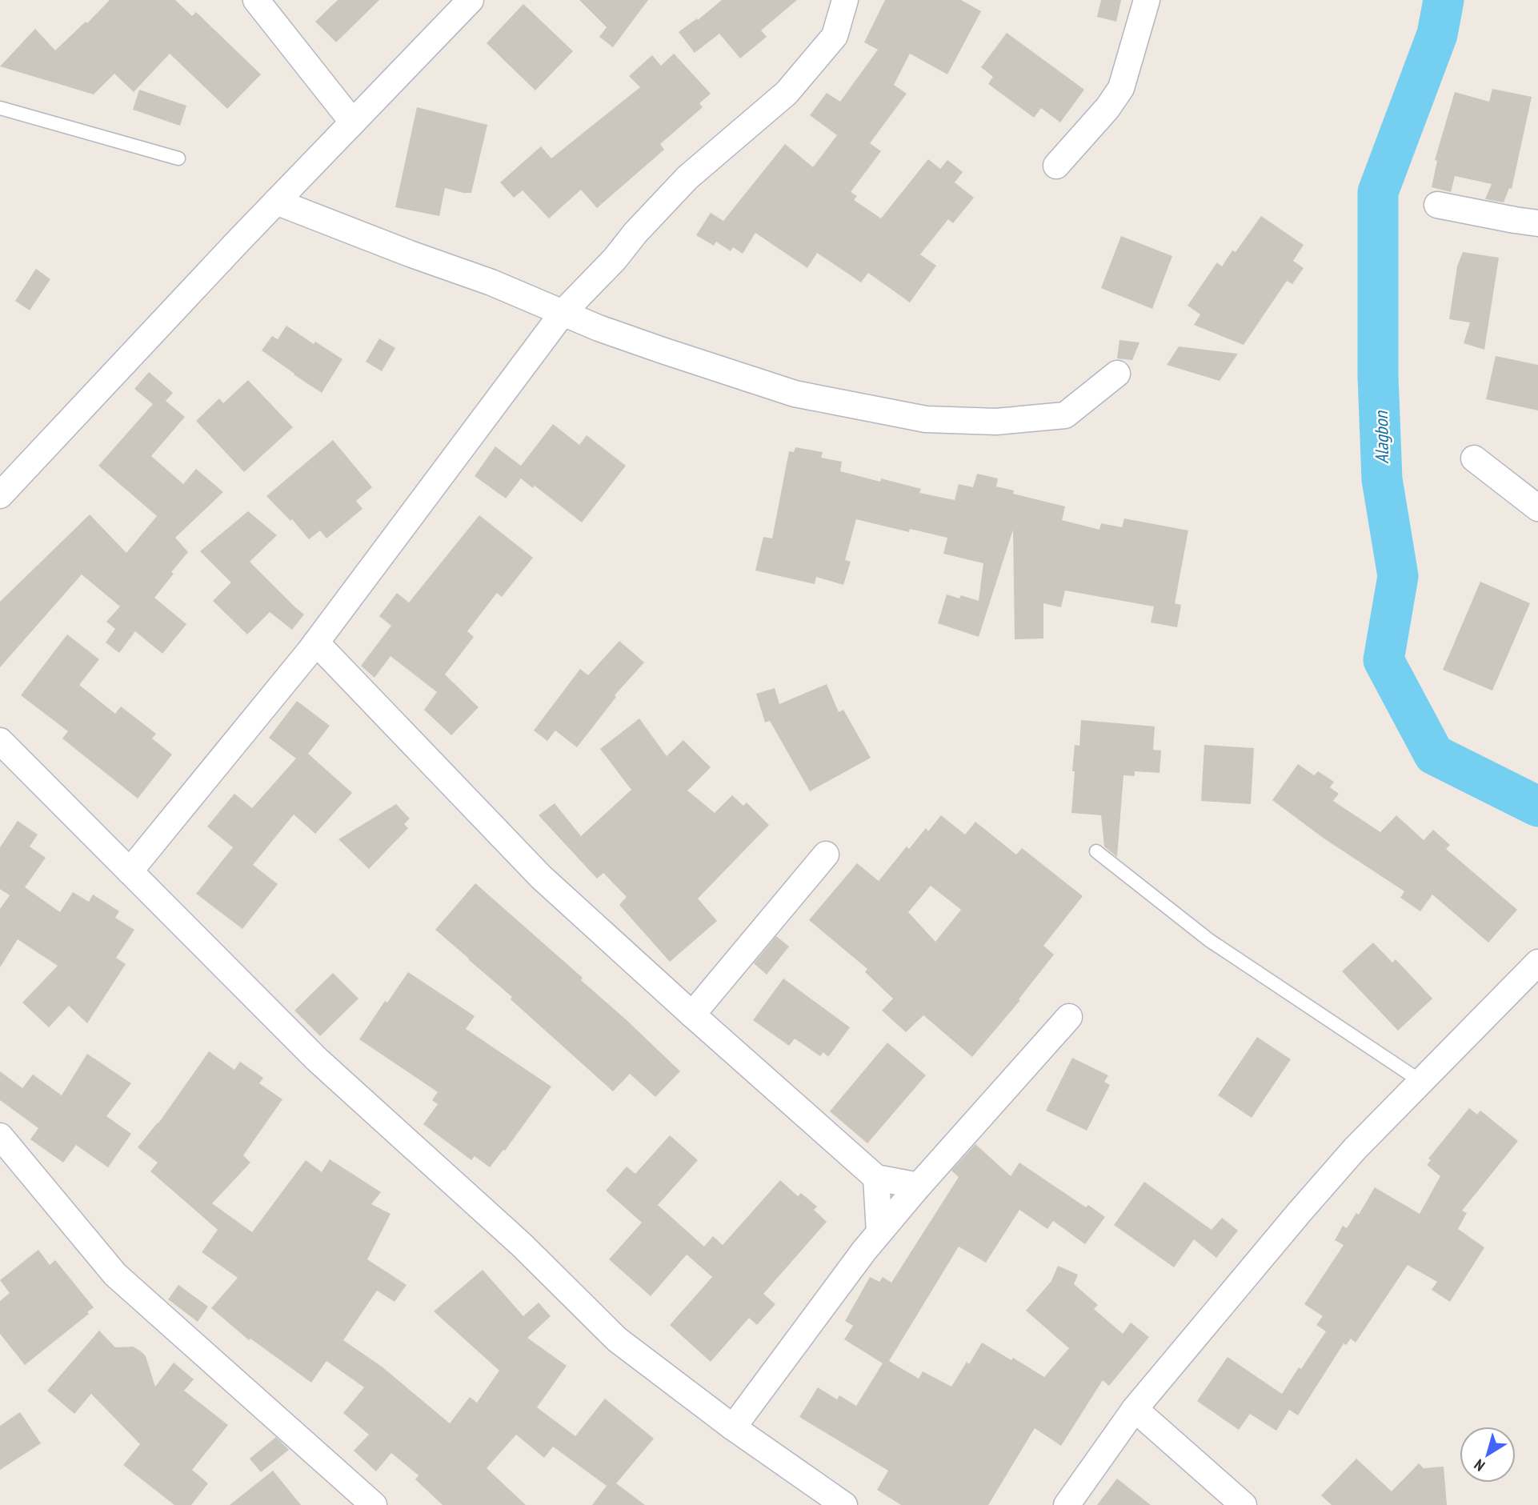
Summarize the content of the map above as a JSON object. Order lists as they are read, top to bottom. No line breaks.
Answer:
{"water":["Alagbon"],"north":"bottom left"}
